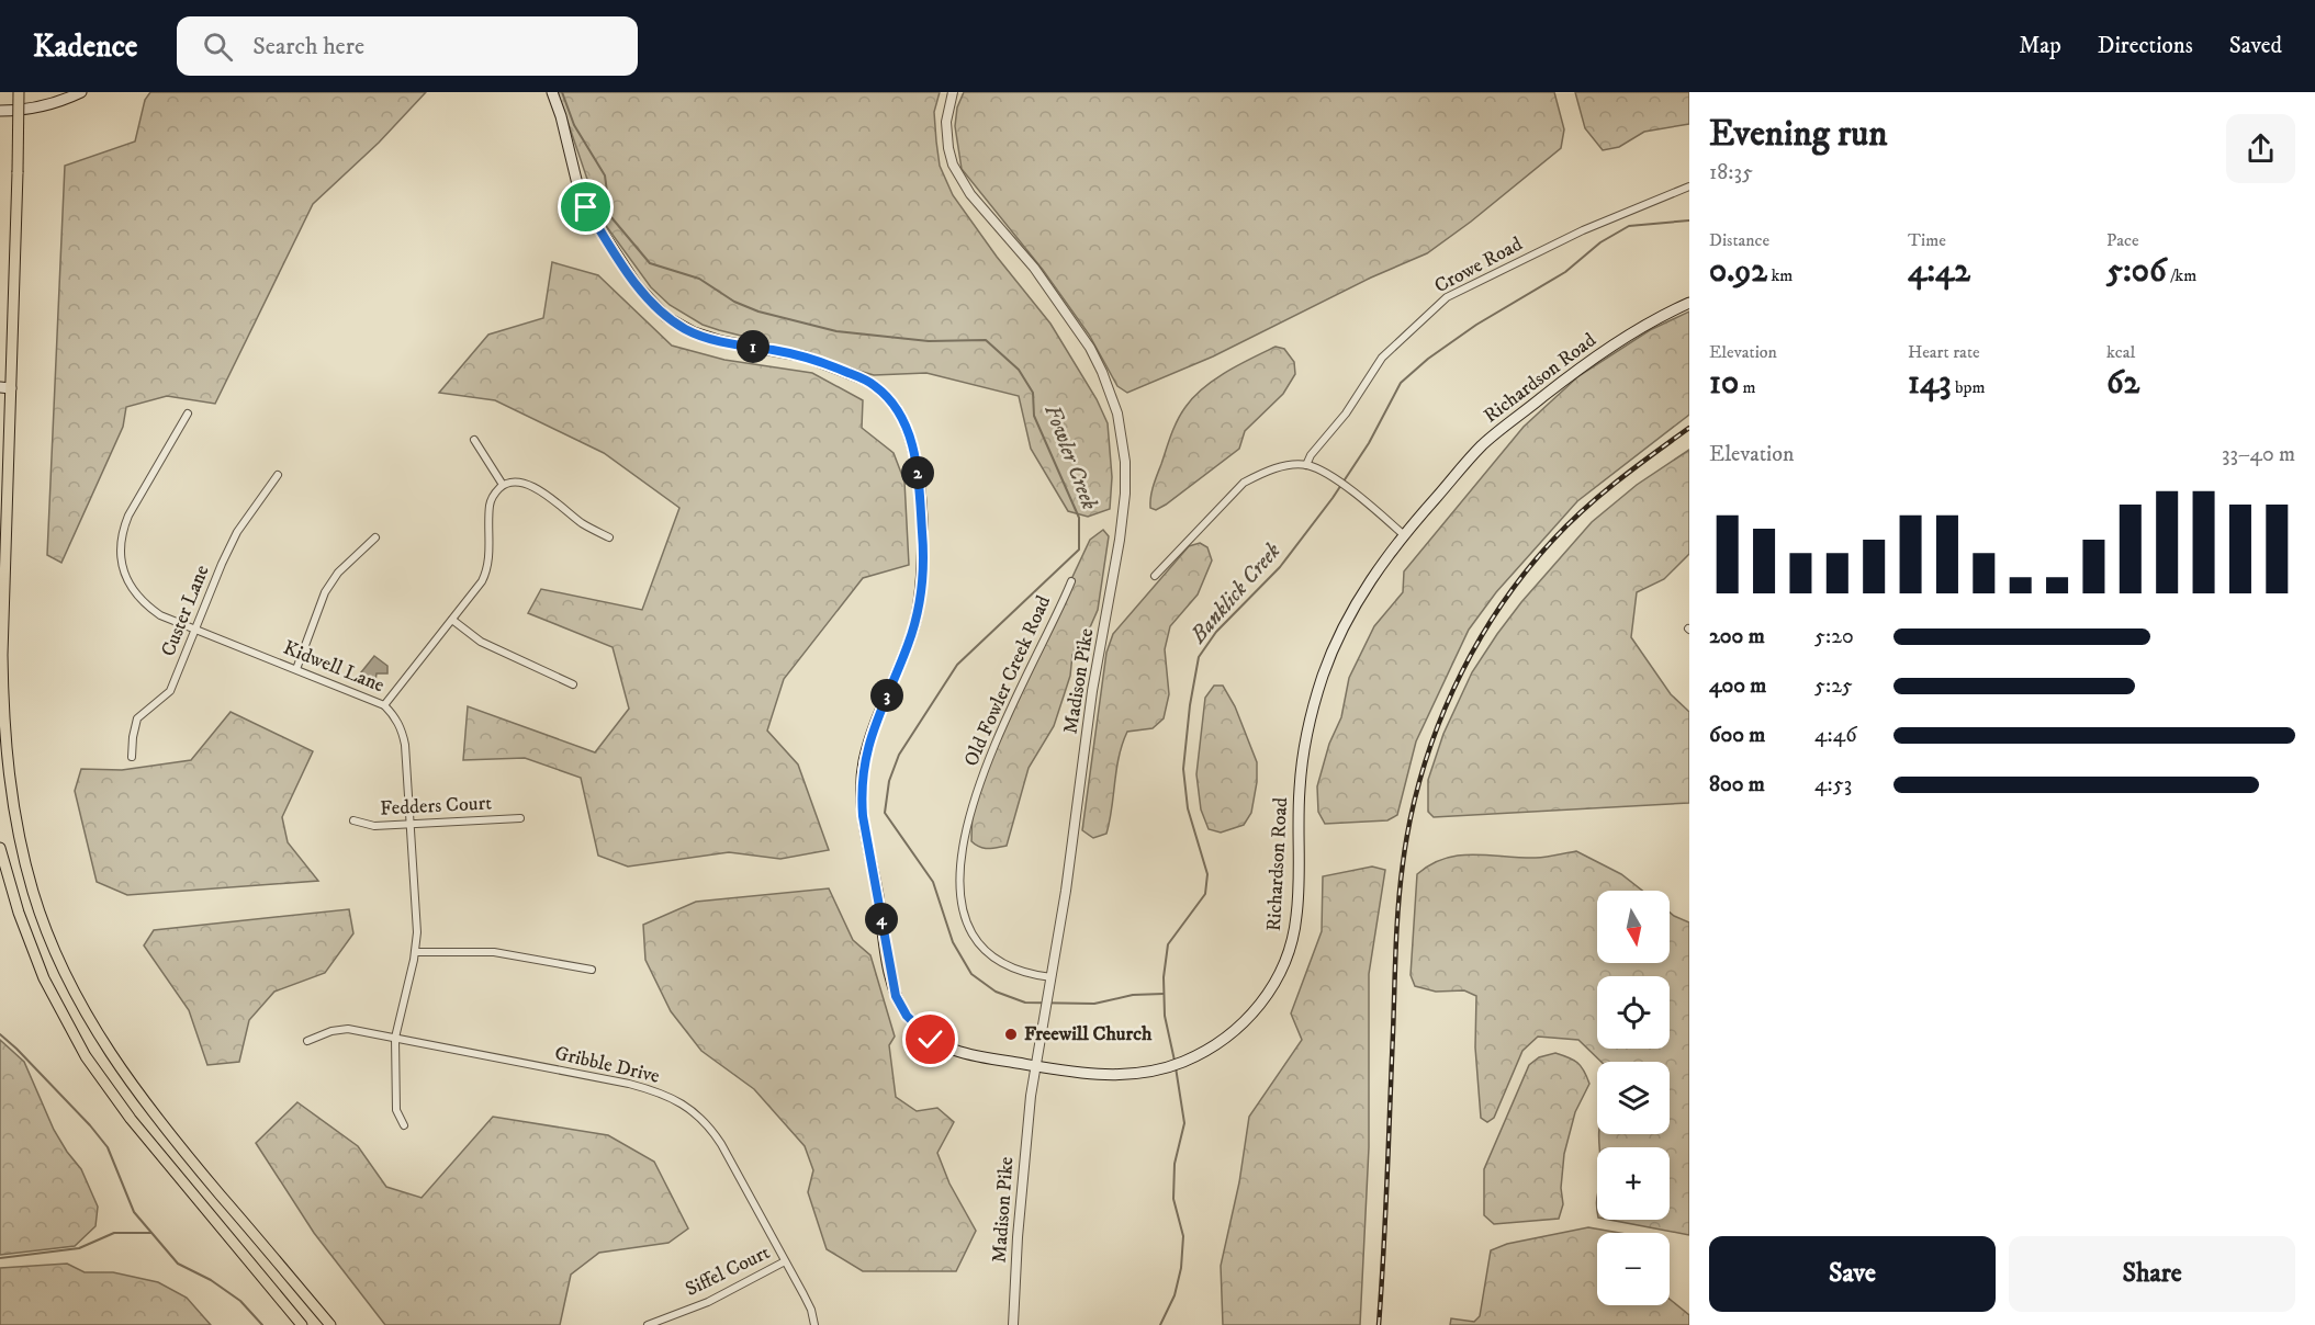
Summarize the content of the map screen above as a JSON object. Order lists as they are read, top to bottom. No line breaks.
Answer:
{"streets":{"main road":["Richardson Road"],"street":["Crowe Road","Custer Lane","Kidwell Lane","Old Fowler Creek Road","Madison Pike","Fedders Court","Gribble Drive","Siffel Court"]},"crossings":[["Richardson Road","Madison Pike"],["Custer Lane","Kidwell Lane"],["Kidwell Lane","Fedders Court"],["Kidwell Lane","Gribble Drive"],["Old Fowler Creek Road","Madison Pike"],["Gribble Drive","Siffel Court"]],"water":["Fowler Creek","Banklick Creek"],"places":["Freewill Church"],"north":"bottom","page":{"header":"Kadence","search":"Search here","nav":["Map","Directions","Saved"],"heading":["Evening run","18:35"],"stats":[["Distance","0.92 km"],["Time","4:42"],["Pace","5:06 /km"],["Elevation","10 m"],["Heart rate","143 bpm"],["kcal","62"]],"pins":["1","2","3","4"],"chart":["Elevation","33–40 m"],"list":[{"name":"200 m","note":"5:20"},{"name":"400 m","note":"5:25"},{"name":"600 m","note":"4:46"},{"name":"800 m","note":"4:53"}],"map_buttons":["+","−"],"buttons":["Save","Share"]}}
